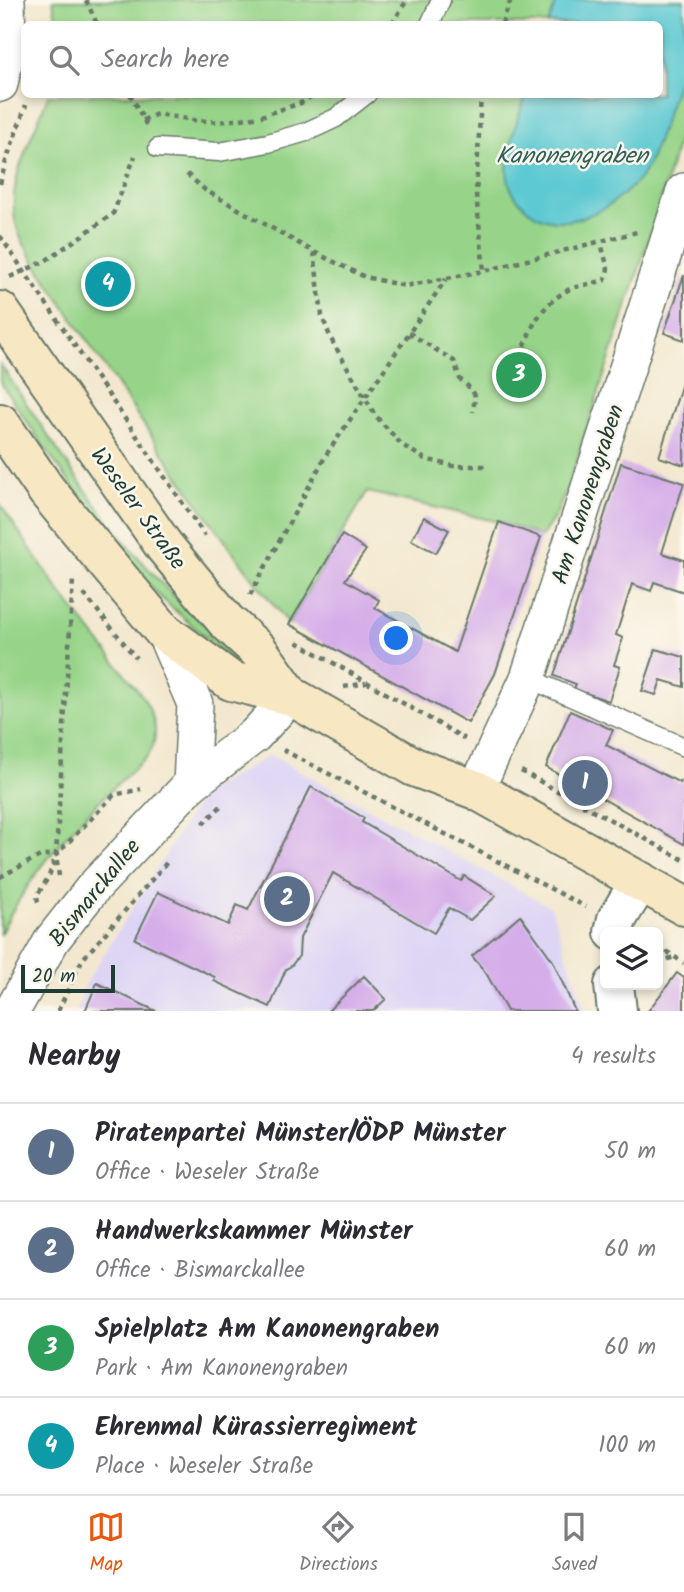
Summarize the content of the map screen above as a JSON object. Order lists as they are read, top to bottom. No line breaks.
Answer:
{"streets":{"main road":["Weseler Straße"],"street":["Am Kanonengraben","Bismarckallee"]},"crossings":[["Am Kanonengraben","Weseler Straße"],["Weseler Straße","Bismarckallee"]],"water":["Kanonengraben"],"scale_bar":"20 m","page":{"search":"Search here","pins":["4","3","1","2"],"scale":"20 m","heading":["Nearby","4 results"],"list":[{"mark":"1","name":"Piratenpartei Münster/ÖDP Münster","note":"Office · Weseler Straße","value":"50 m"},{"mark":"2","name":"Handwerkskammer Münster","note":"Office · Bismarckallee","value":"60 m"},{"mark":"3","name":"Spielplatz Am Kanonengraben","note":"Park · Am Kanonengraben","value":"60 m"},{"mark":"4","name":"Ehrenmal Kürassierregiment","note":"Place · Weseler Straße","value":"100 m"}],"nav":["Map","Directions","Saved"]}}
